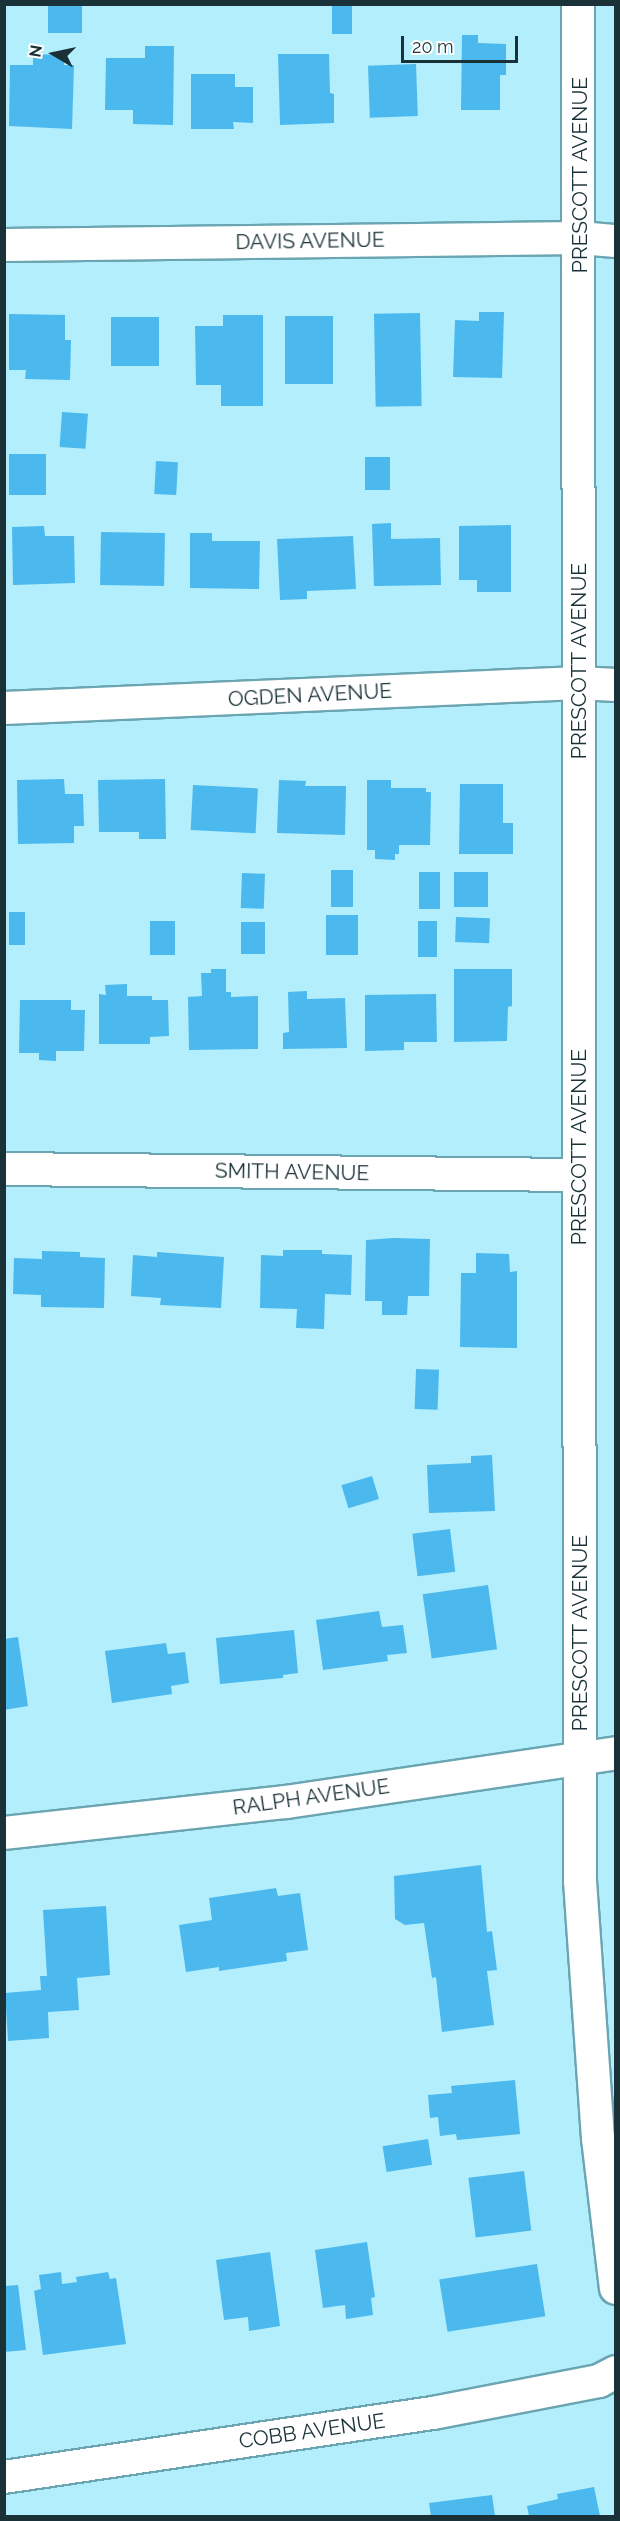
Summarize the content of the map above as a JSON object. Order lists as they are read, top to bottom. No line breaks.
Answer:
{"streets":{"street":["PRESCOTT AVENUE","DAVIS AVENUE","OGDEN AVENUE","SMITH AVENUE","RALPH AVENUE","COBB AVENUE"]},"crossings":[["PRESCOTT AVENUE","DAVIS AVENUE"],["PRESCOTT AVENUE","OGDEN AVENUE"],["PRESCOTT AVENUE","SMITH AVENUE"],["PRESCOTT AVENUE","RALPH AVENUE"]],"scale_bar":"20 m","north":"left"}
